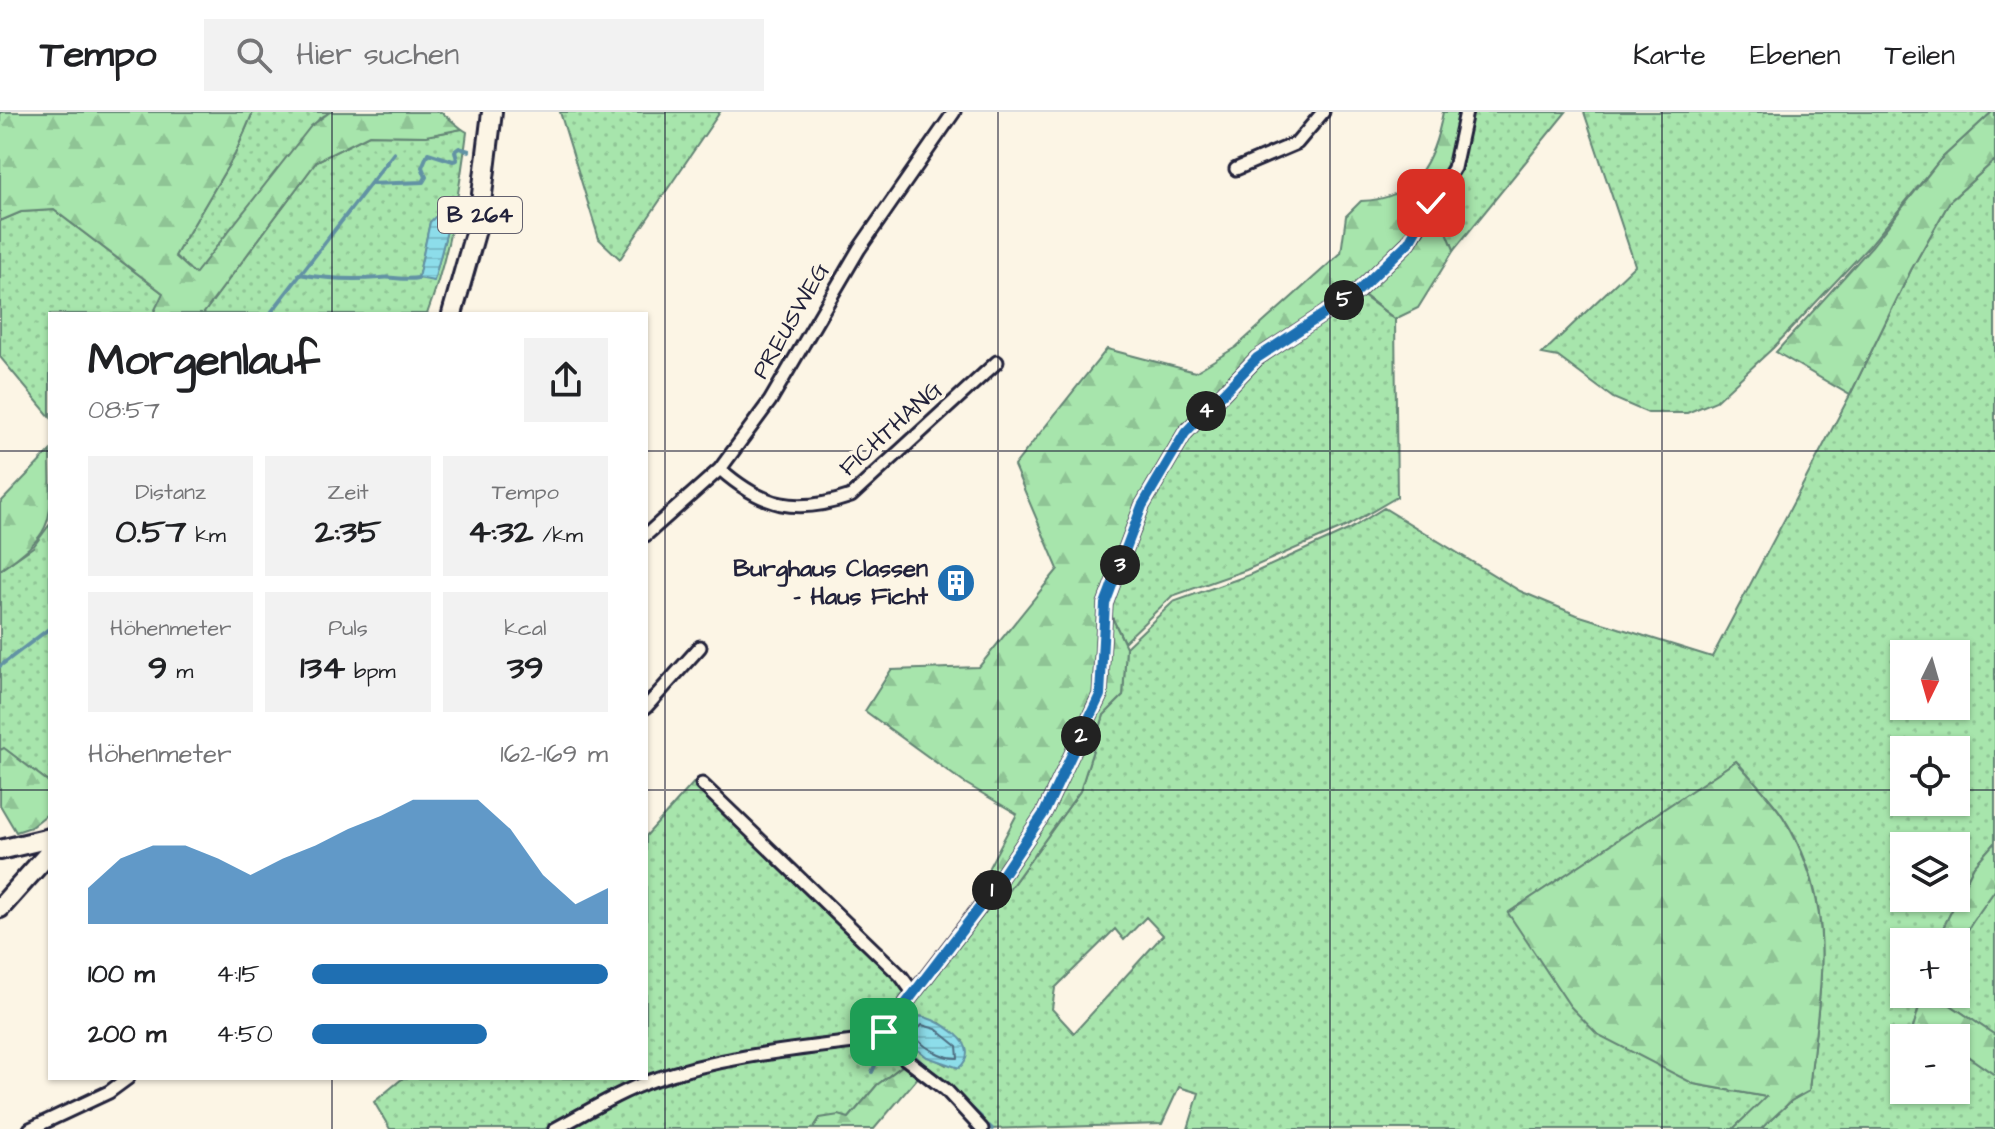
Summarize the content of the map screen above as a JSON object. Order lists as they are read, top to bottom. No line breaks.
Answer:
{"streets":{"main road":["B 264"],"street":["PREUSWEG","FICHTHANG"]},"crossings":[["PREUSWEG","FICHTHANG"]],"places":{"building":["Burghaus Classen - Haus Ficht"]},"north":"bottom","page":{"header":"Tempo","search":"Hier suchen","nav":["Karte","Ebenen","Teilen"],"pins":["5","4","3","2","1"],"heading":["Morgenlauf","08:57"],"stats":[["Distanz","0.57 km"],["Zeit","2:35"],["Tempo","4:32 /km"],["Höhenmeter","9 m"],["Puls","134 bpm"],["kcal","39"]],"map_buttons":["+","−"],"chart":["Höhenmeter","162–169 m"],"list":[{"name":"100 m","note":"4:15"},{"name":"200 m","note":"4:50"}]}}
